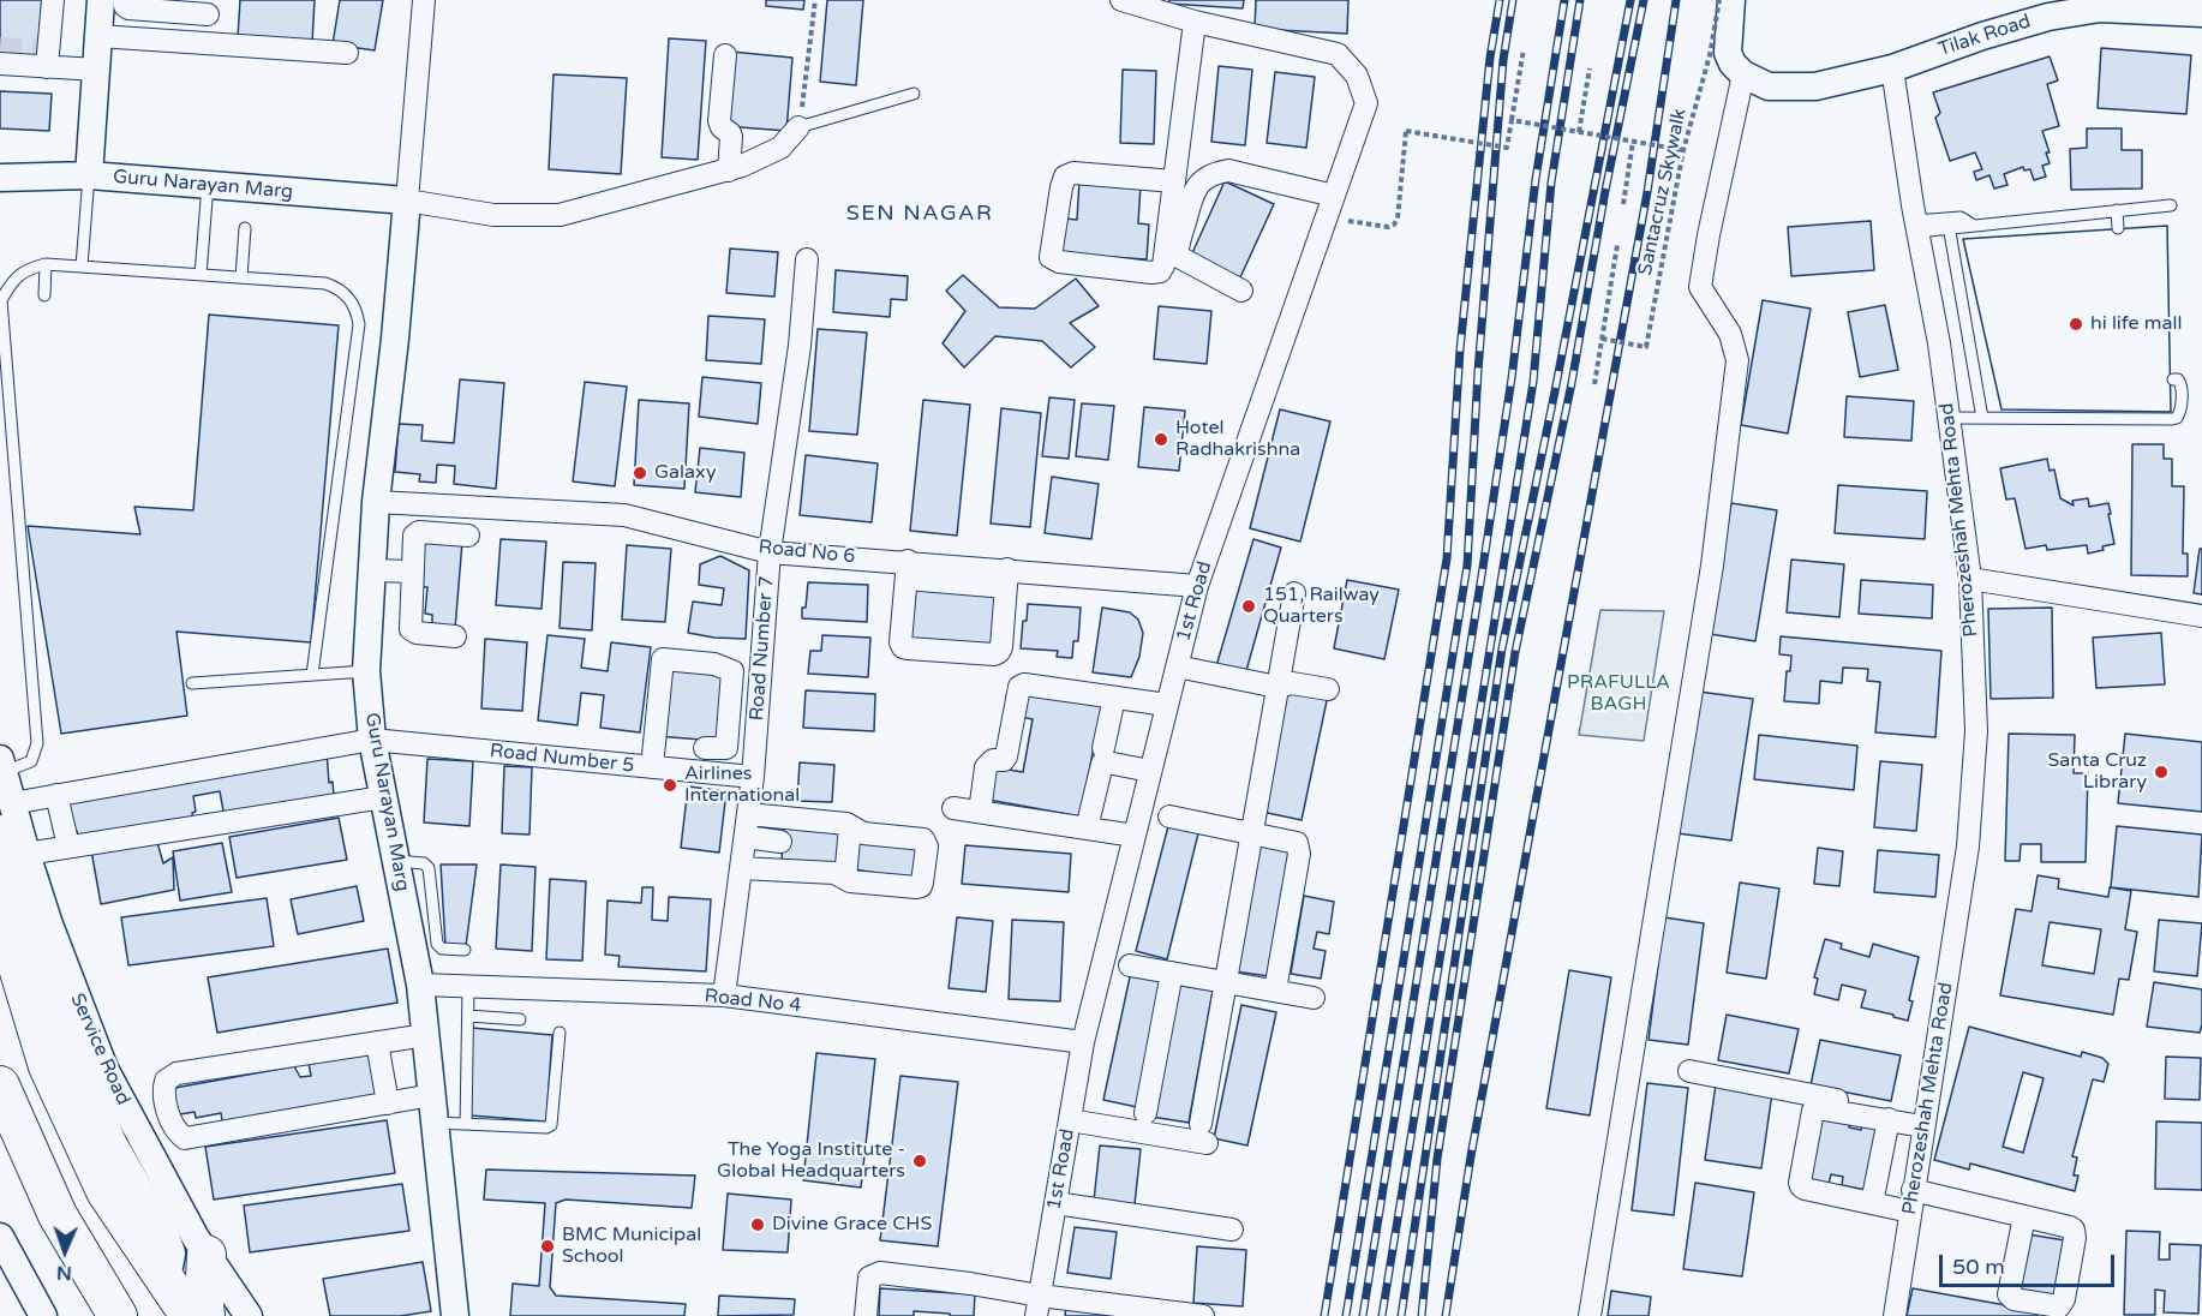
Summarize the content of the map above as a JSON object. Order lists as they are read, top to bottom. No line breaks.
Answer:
{"streets":{"street":["Tilak Road","Guru Narayan Marg","Pherozeshah Mehta Road","Road No 6","1st Road","Road Number 7","Road Number 5","Road No 4","Service Road"],"path":["Santacruz Skywalk"]},"crossings":[["Tilak Road","Pherozeshah Mehta Road"],["Guru Narayan Marg","Road No 6"],["Guru Narayan Marg","Road Number 5"],["Guru Narayan Marg","Road No 4"],["Road No 6","1st Road"],["Road No 6","Road Number 7"],["1st Road","Road No 4"],["Road Number 7","Road Number 5"],["Road Number 7","Road No 4"],["Road Number 5","Service Road"]],"districts":["SEN NAGAR"],"parks":["PRAFULLA BAGH"],"places":["hi life mall","Hotel Radhakrishna","Galaxy","151, Railway Quarters","Santa Cruz Library","Airlines International","The Yoga Institute - Global Headquarters","Divine Grace CHS","BMC Municipal School"],"scale_bar":"50 m","north":"bottom"}
